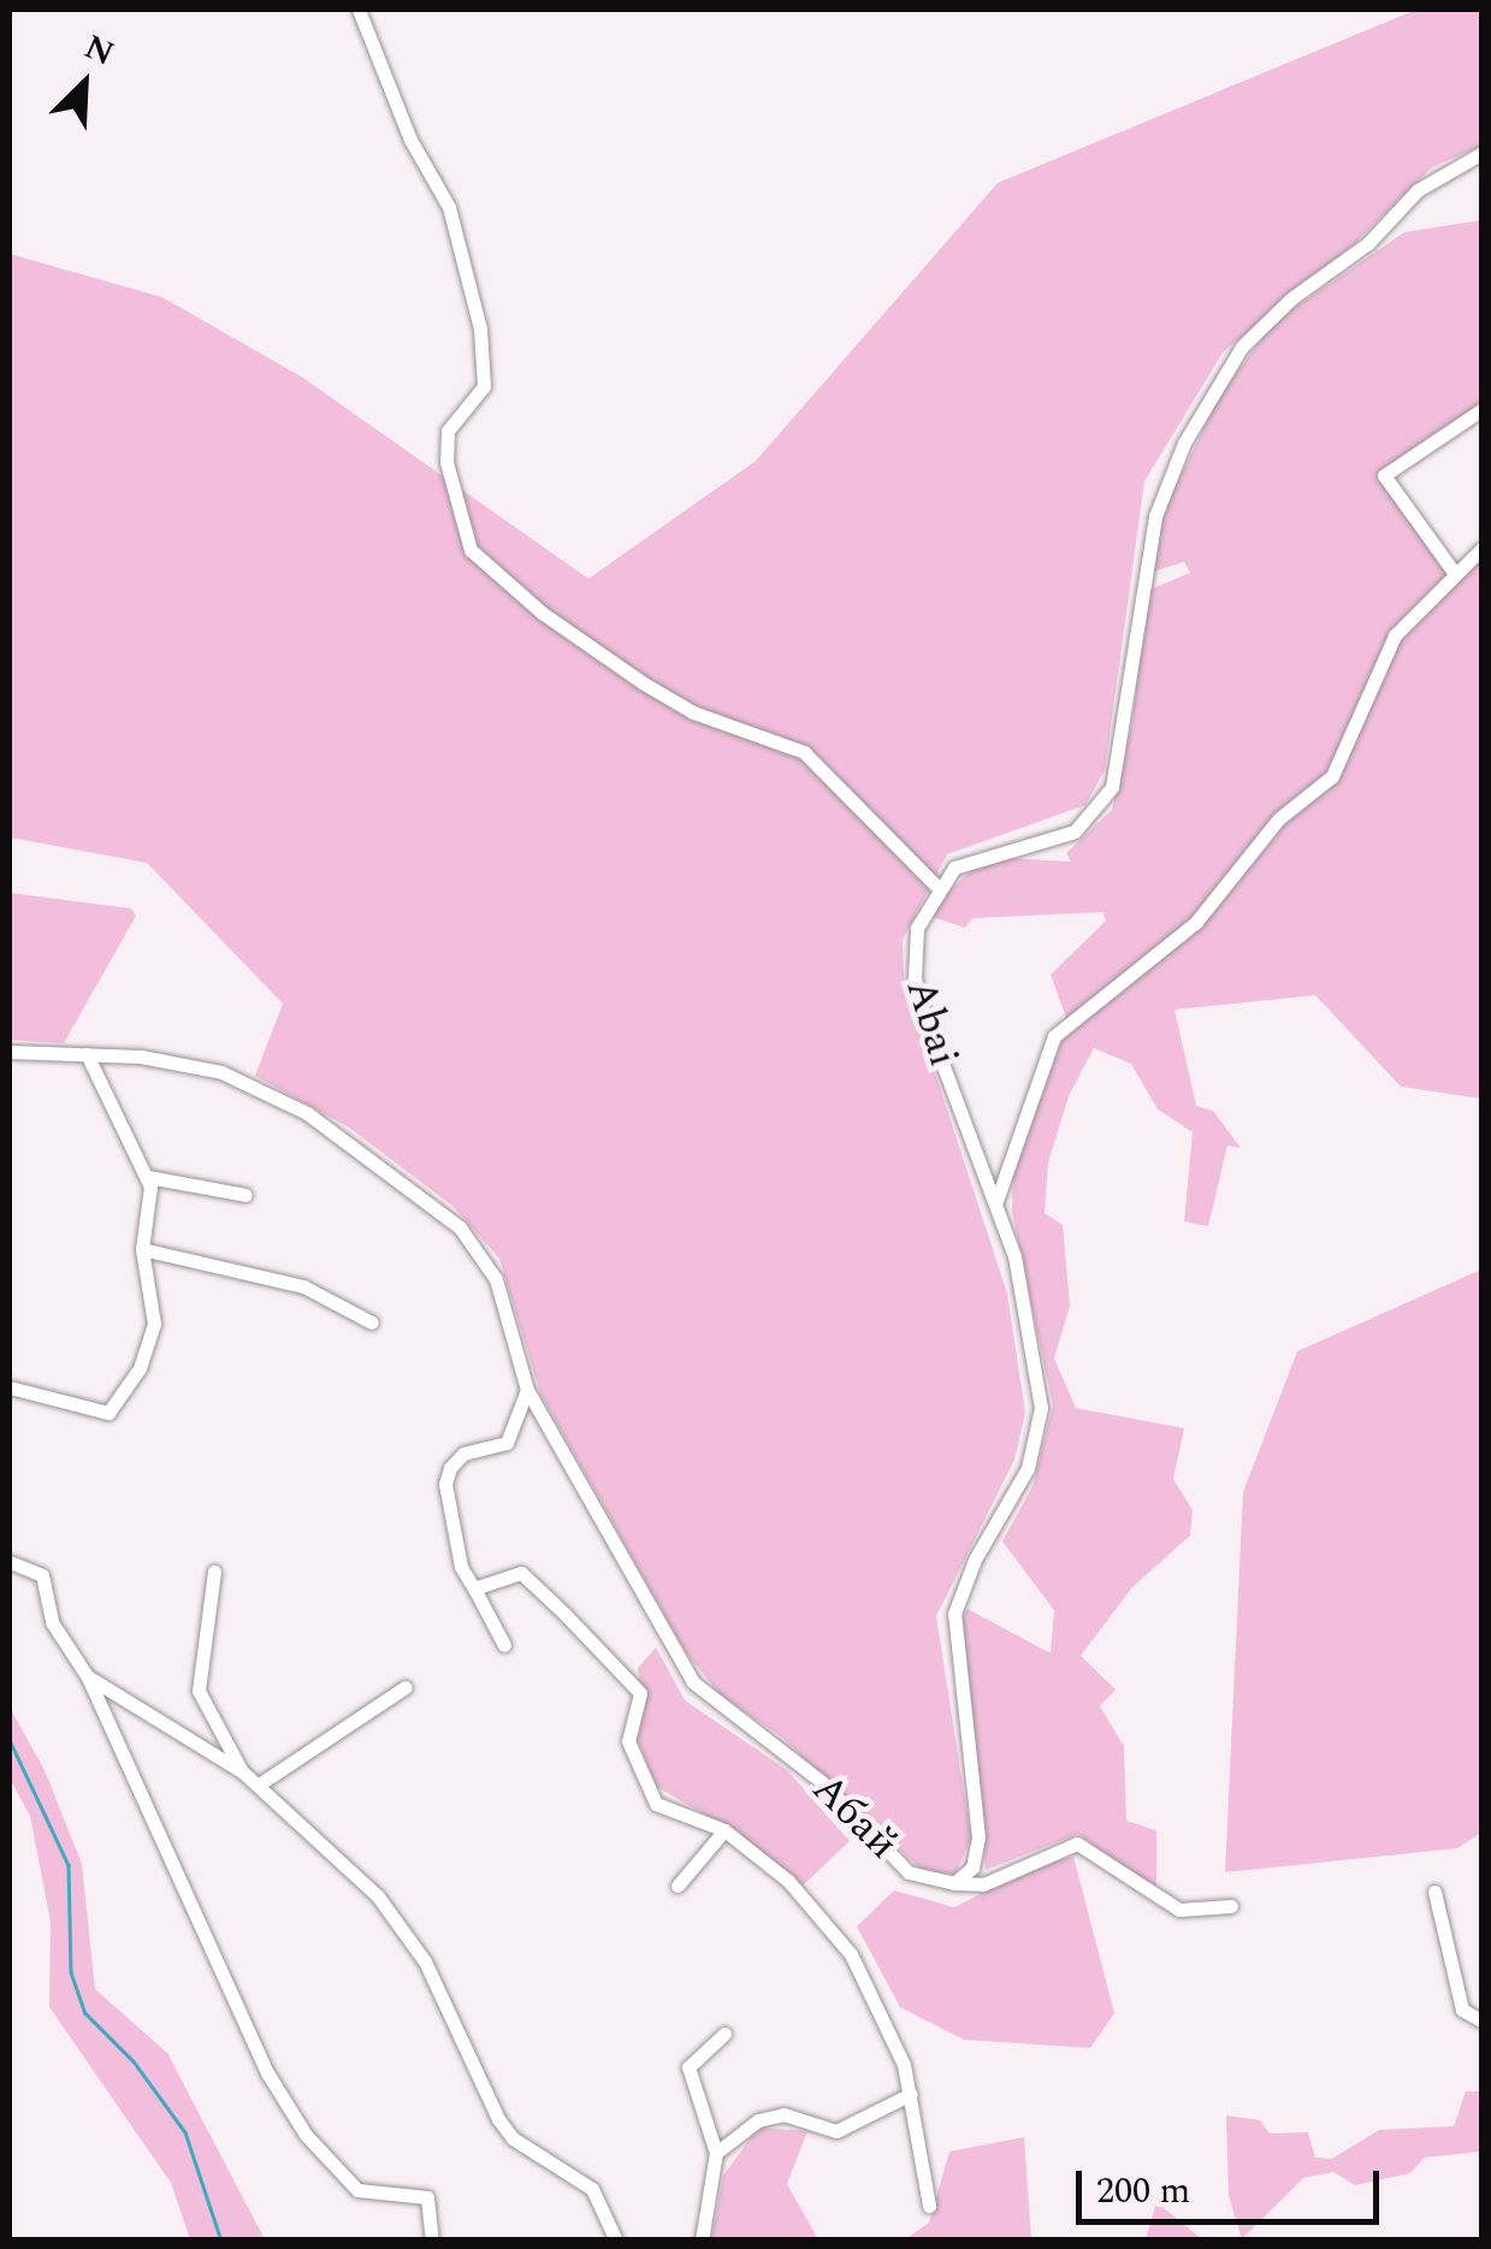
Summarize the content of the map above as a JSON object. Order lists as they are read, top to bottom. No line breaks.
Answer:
{"streets":{"street":["Abai","Абай"]},"crossings":[["Abai","Абай"]],"scale_bar":"200 m","north":"top right"}
